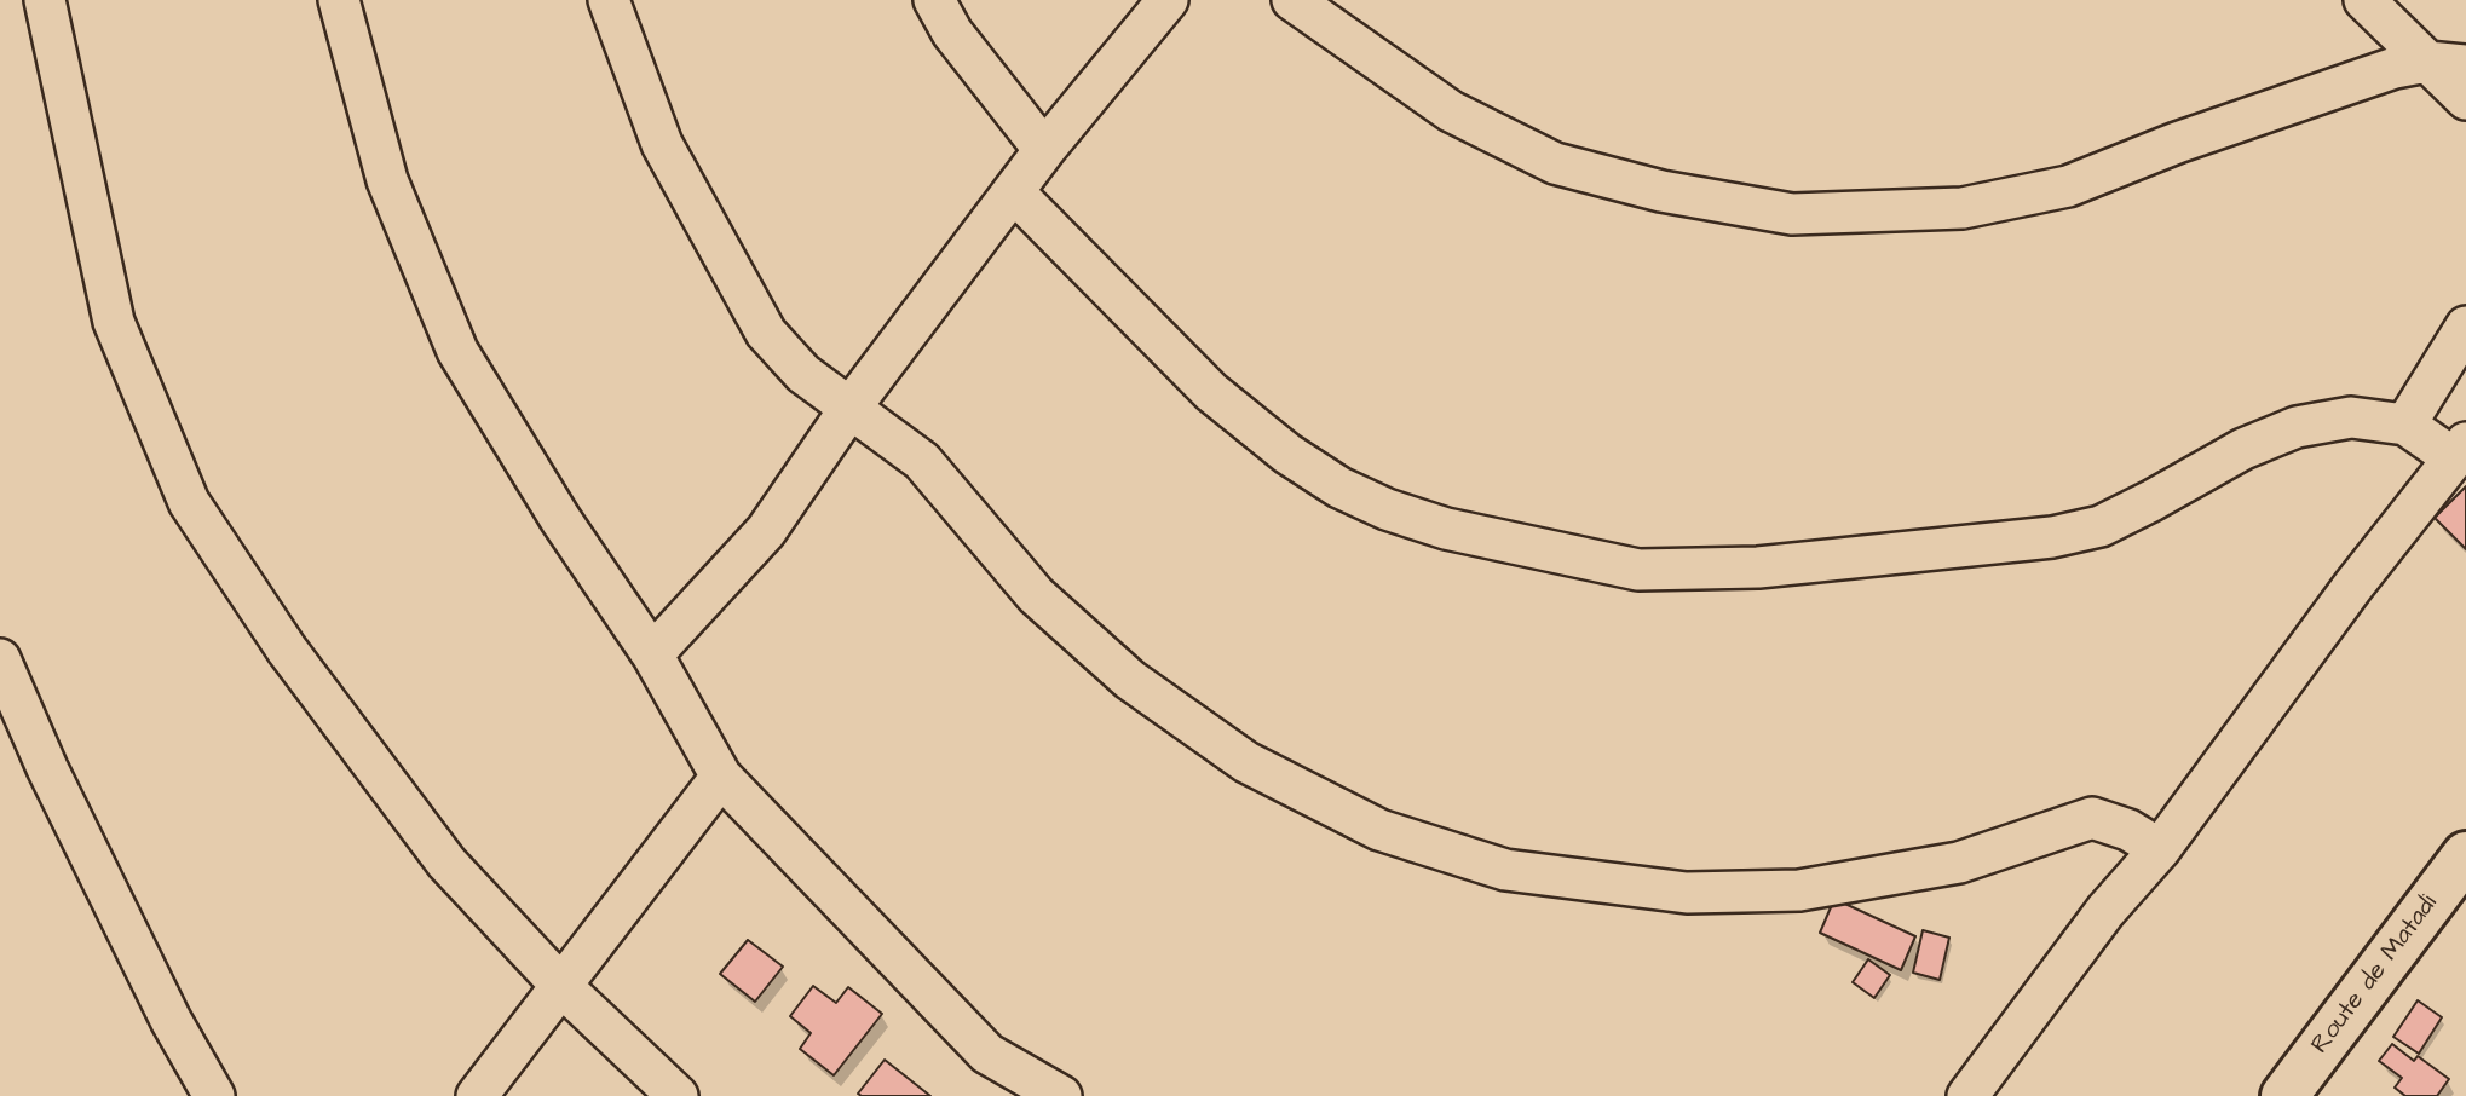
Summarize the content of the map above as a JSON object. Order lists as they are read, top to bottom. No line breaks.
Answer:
{"streets":{"highway":["Route de Matadi"]}}
